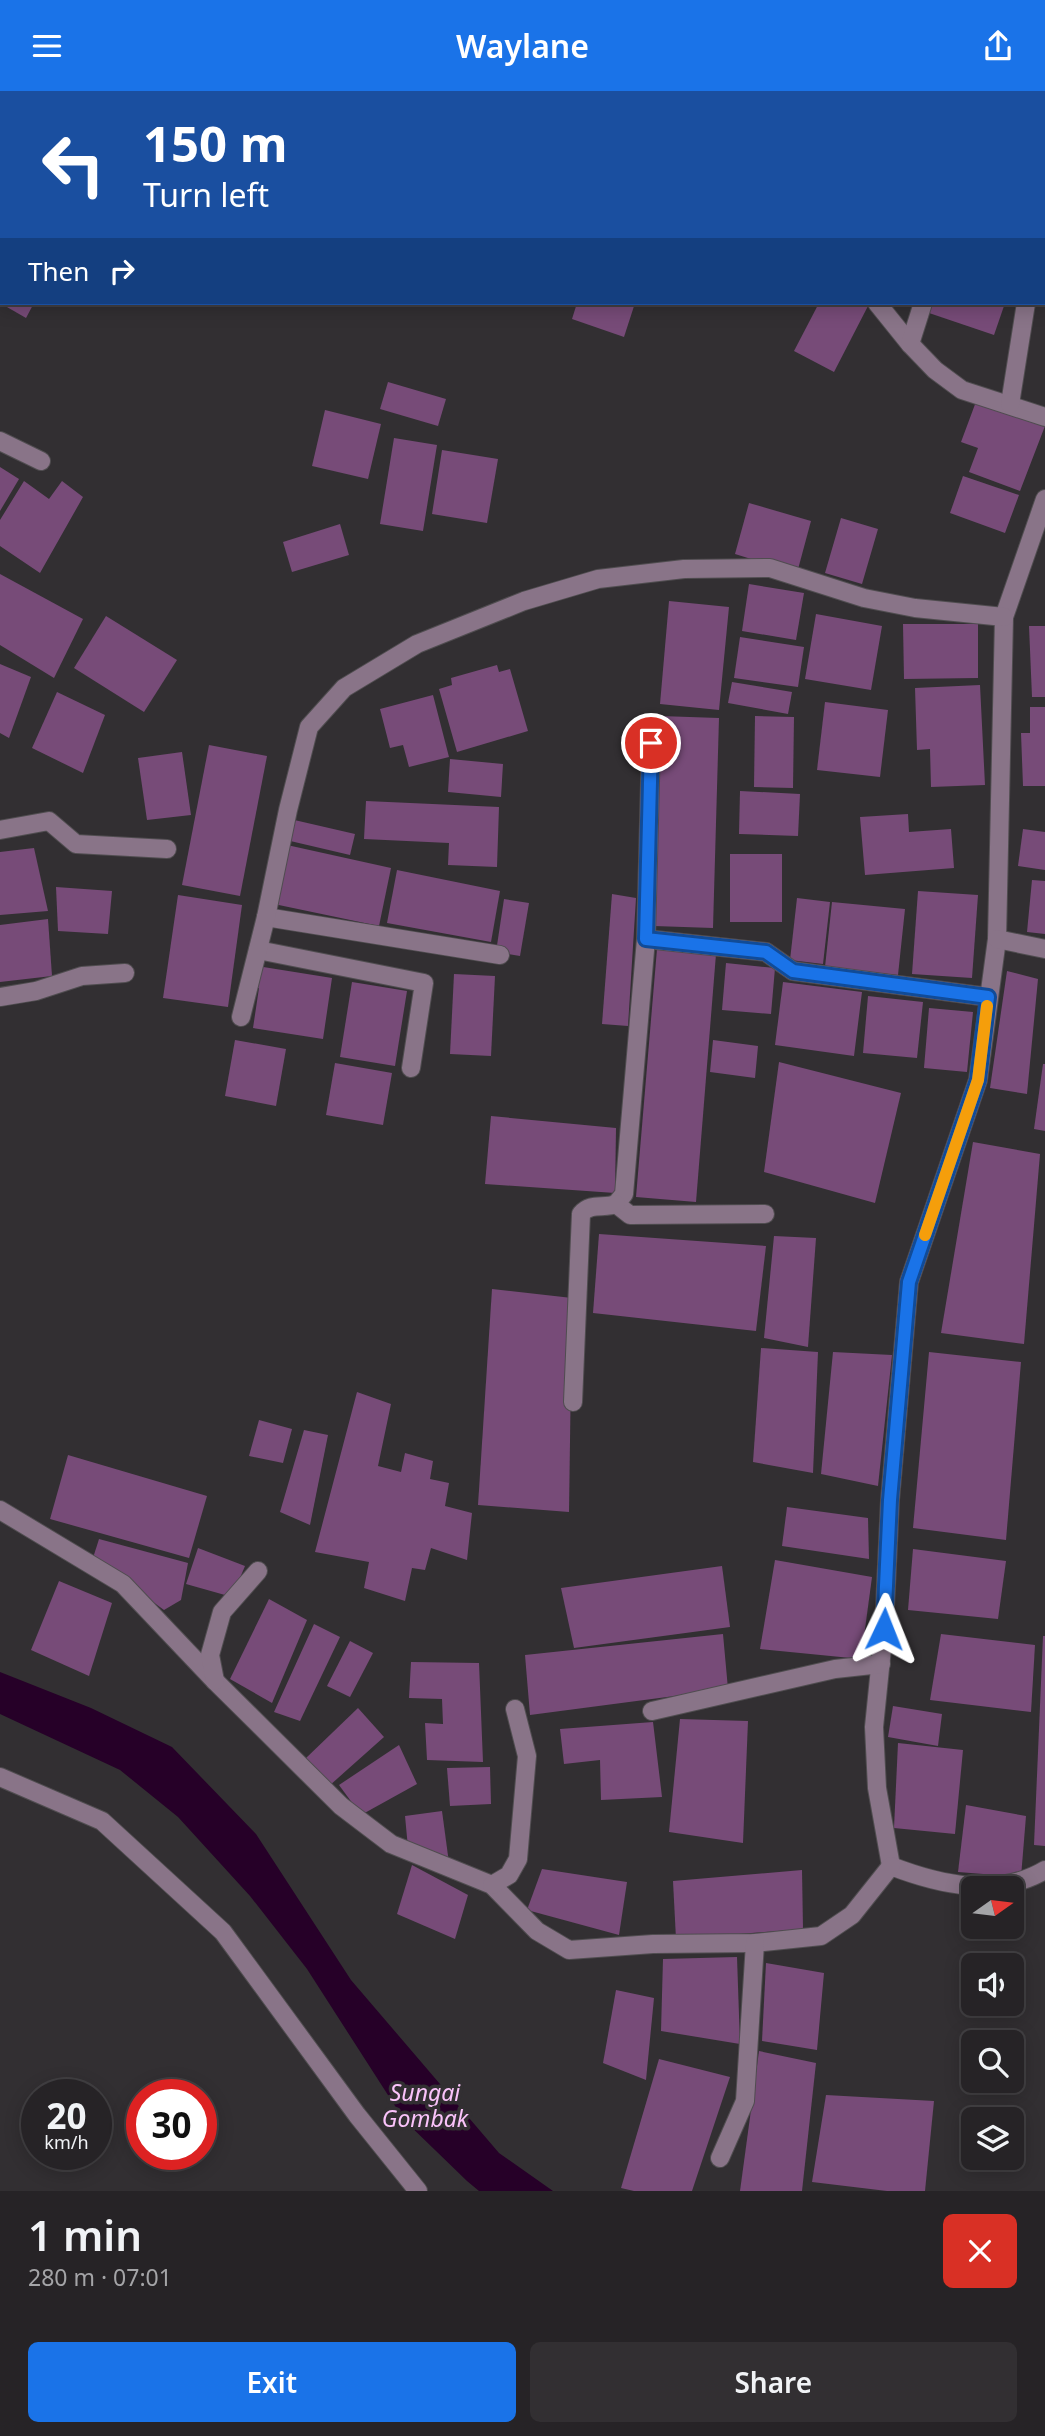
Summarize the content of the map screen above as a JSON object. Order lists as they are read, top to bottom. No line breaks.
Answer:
{"water":["Sungai Gombak"],"north":"right","page":{"header":"Waylane","turn":["150 m","Turn left"],"then":"Then","speed":"20 km/h","limit":"30","heading":["1 min","280 m · 07:01"],"buttons":["Exit","Share"]}}
